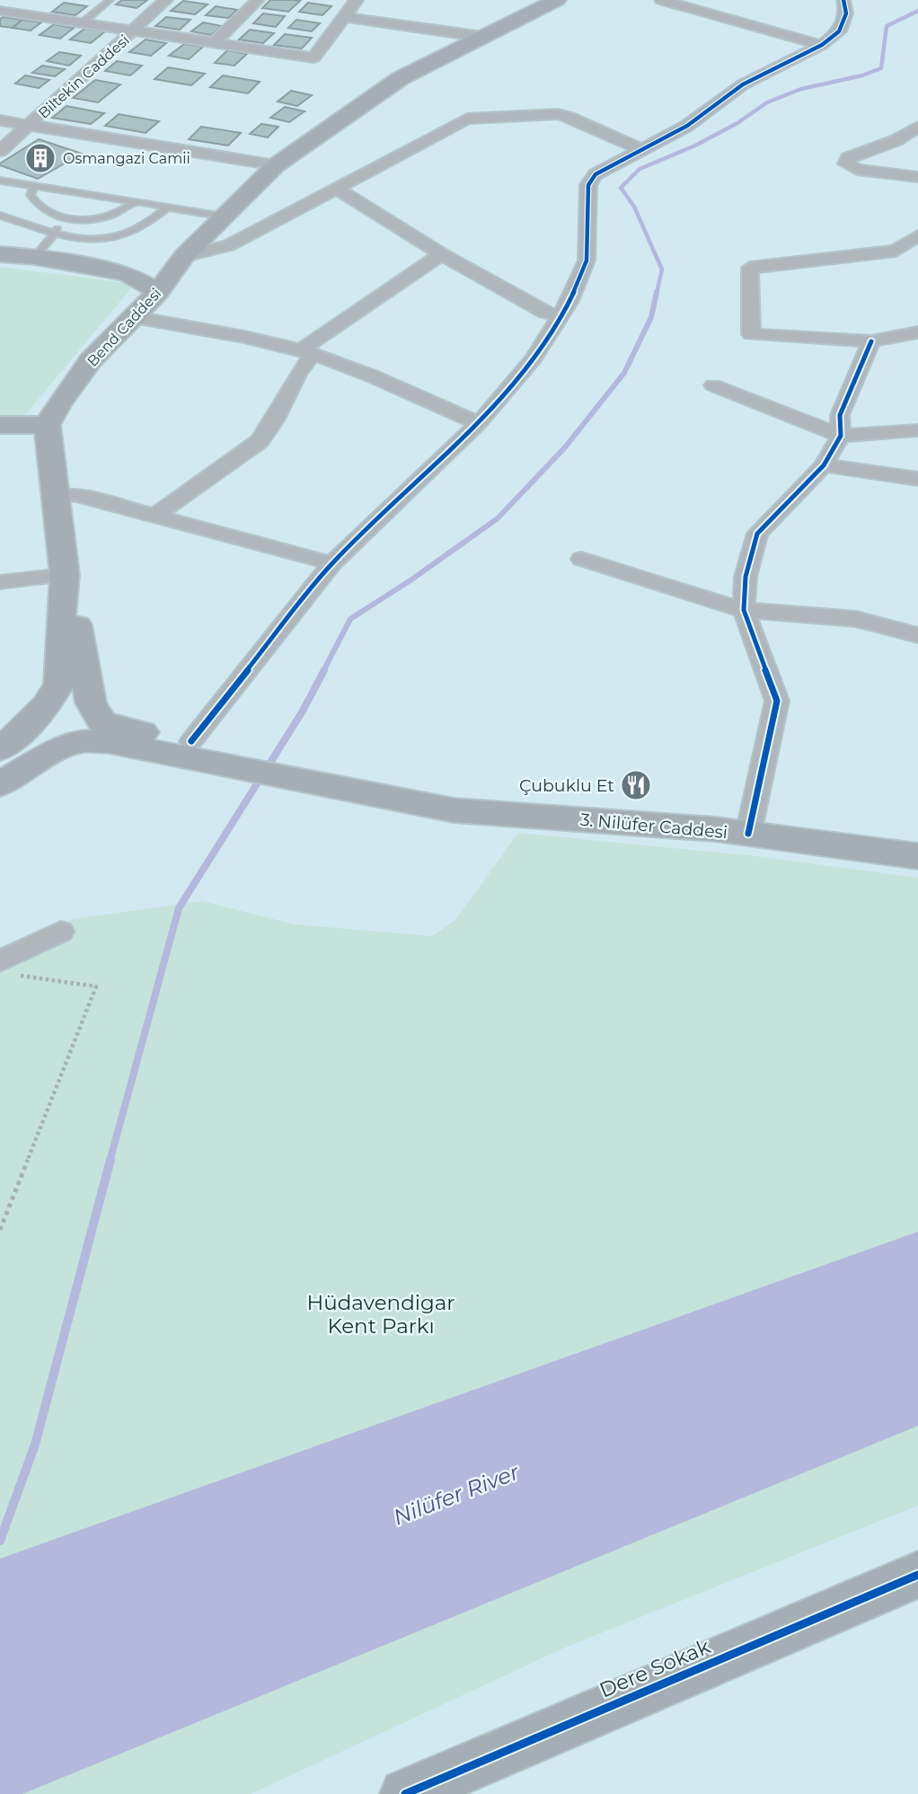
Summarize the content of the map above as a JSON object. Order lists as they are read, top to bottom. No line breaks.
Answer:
{"streets":{"main road":["Bend Caddesi","3. Nilüfer Caddesi","Dere Sokak"],"street":["Biltekin Caddesi"]},"water":["Nilüfer River"],"parks":["Hüdavendigar Kent Parkı"],"places":{"building":["Osmangazi Camii"],"restaurant":["Çubuklu Et"]}}
